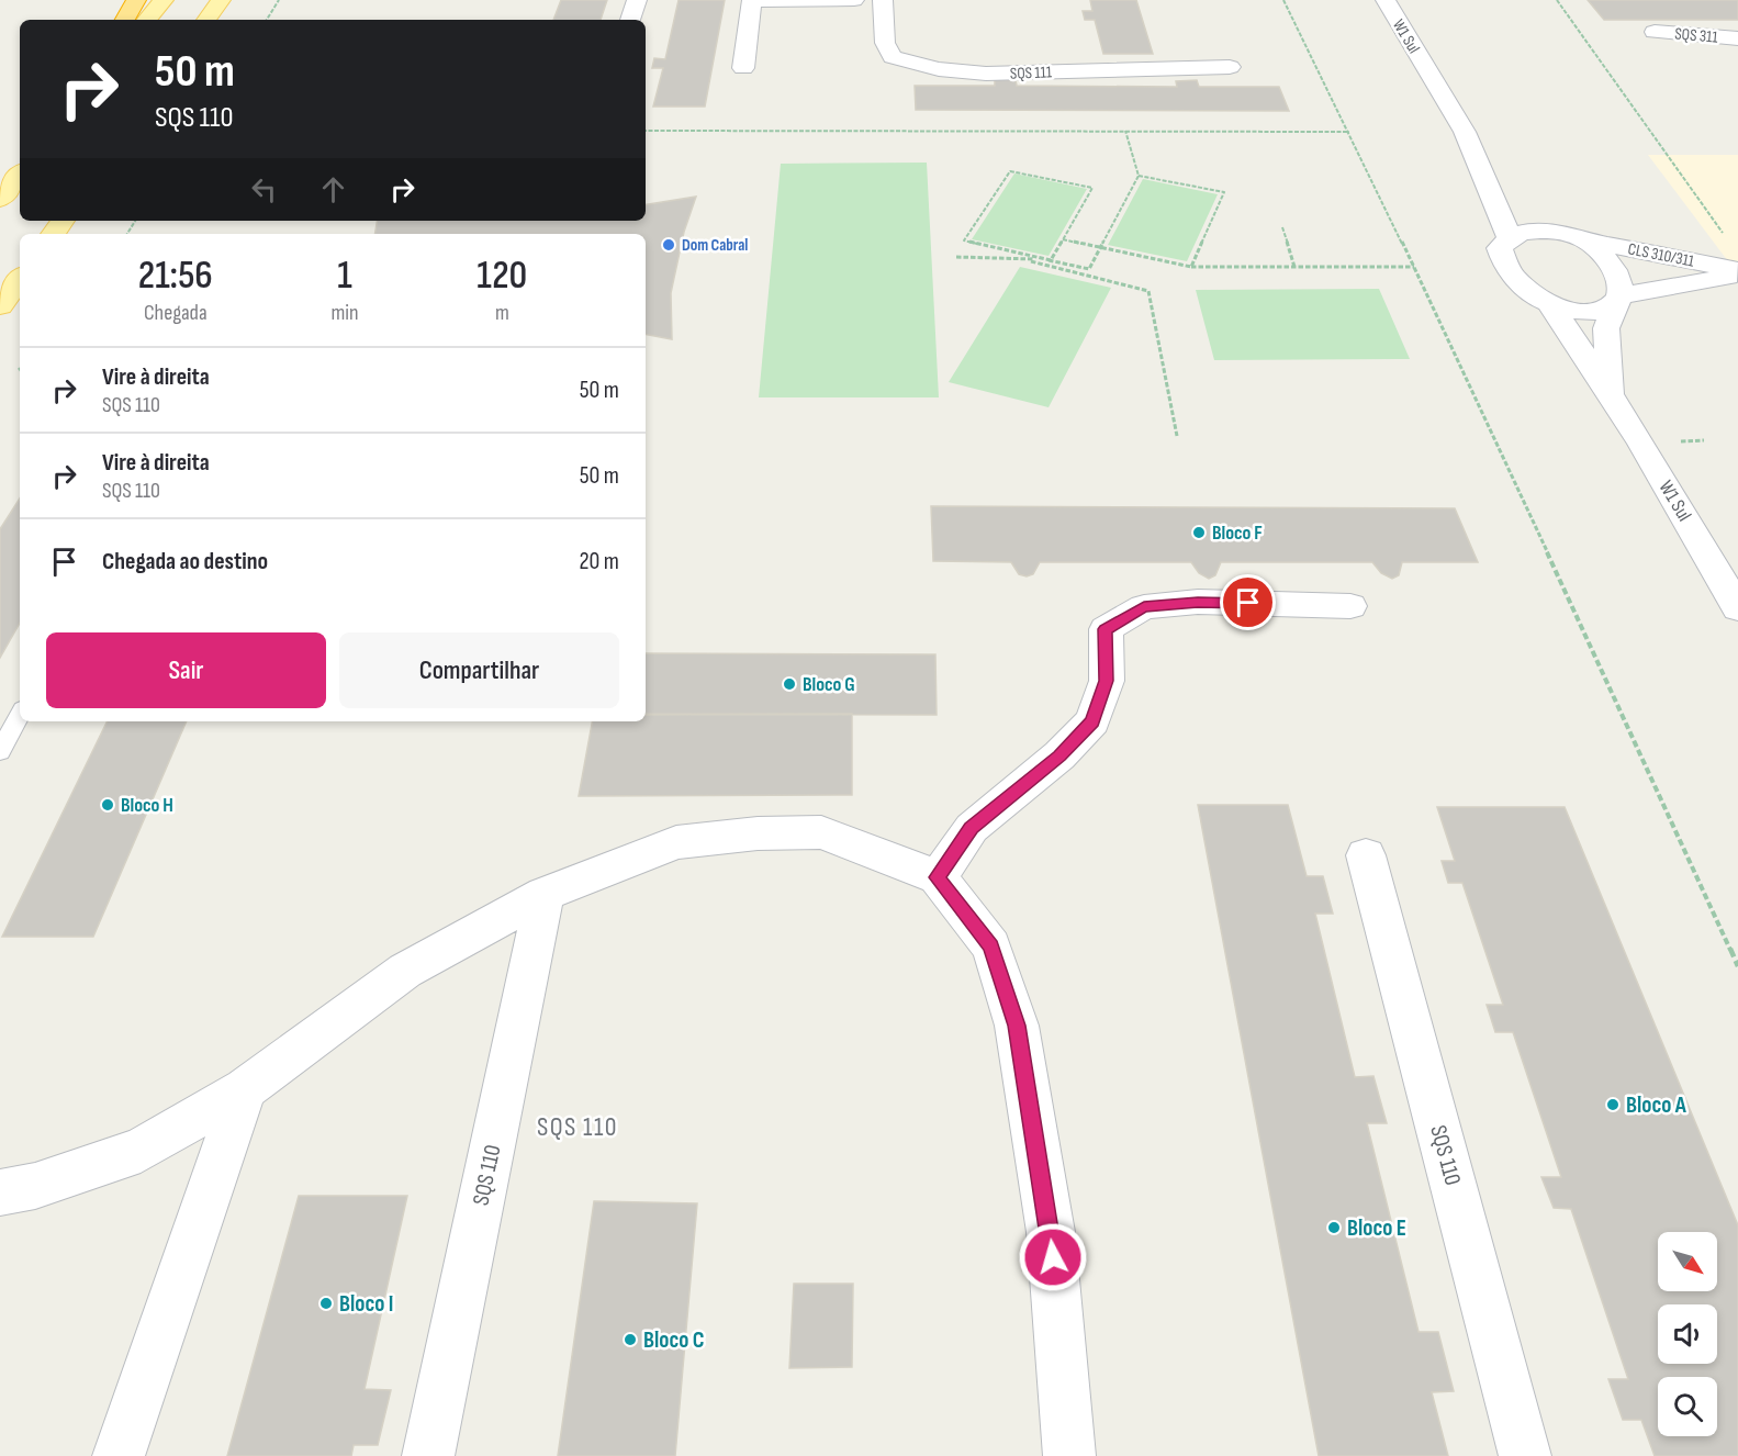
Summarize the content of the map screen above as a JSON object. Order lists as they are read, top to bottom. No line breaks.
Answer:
{"streets":{"street":["SQS 311","W1 Sul","SQS 111","CLS 310/311","SQS 110"]},"crossings":[["W1 Sul","CLS 310/311"]],"districts":["SQS 110"],"places":["Dom Cabral","Bloco F","Bloco G","Bloco H","Bloco A","Bloco E","Bloco I","Bloco C"],"north":"bottom right","page":{"turn":["50 m","SQS 110"],"eta":["21:56","Chegada","1","min","120","m"],"list":[{"name":"Vire à direita","note":"SQS 110","value":"50 m"},{"name":"Vire à direita","note":"SQS 110","value":"50 m"},{"name":"Chegada ao destino","value":"20 m"}],"buttons":["Sair","Compartilhar"]}}
